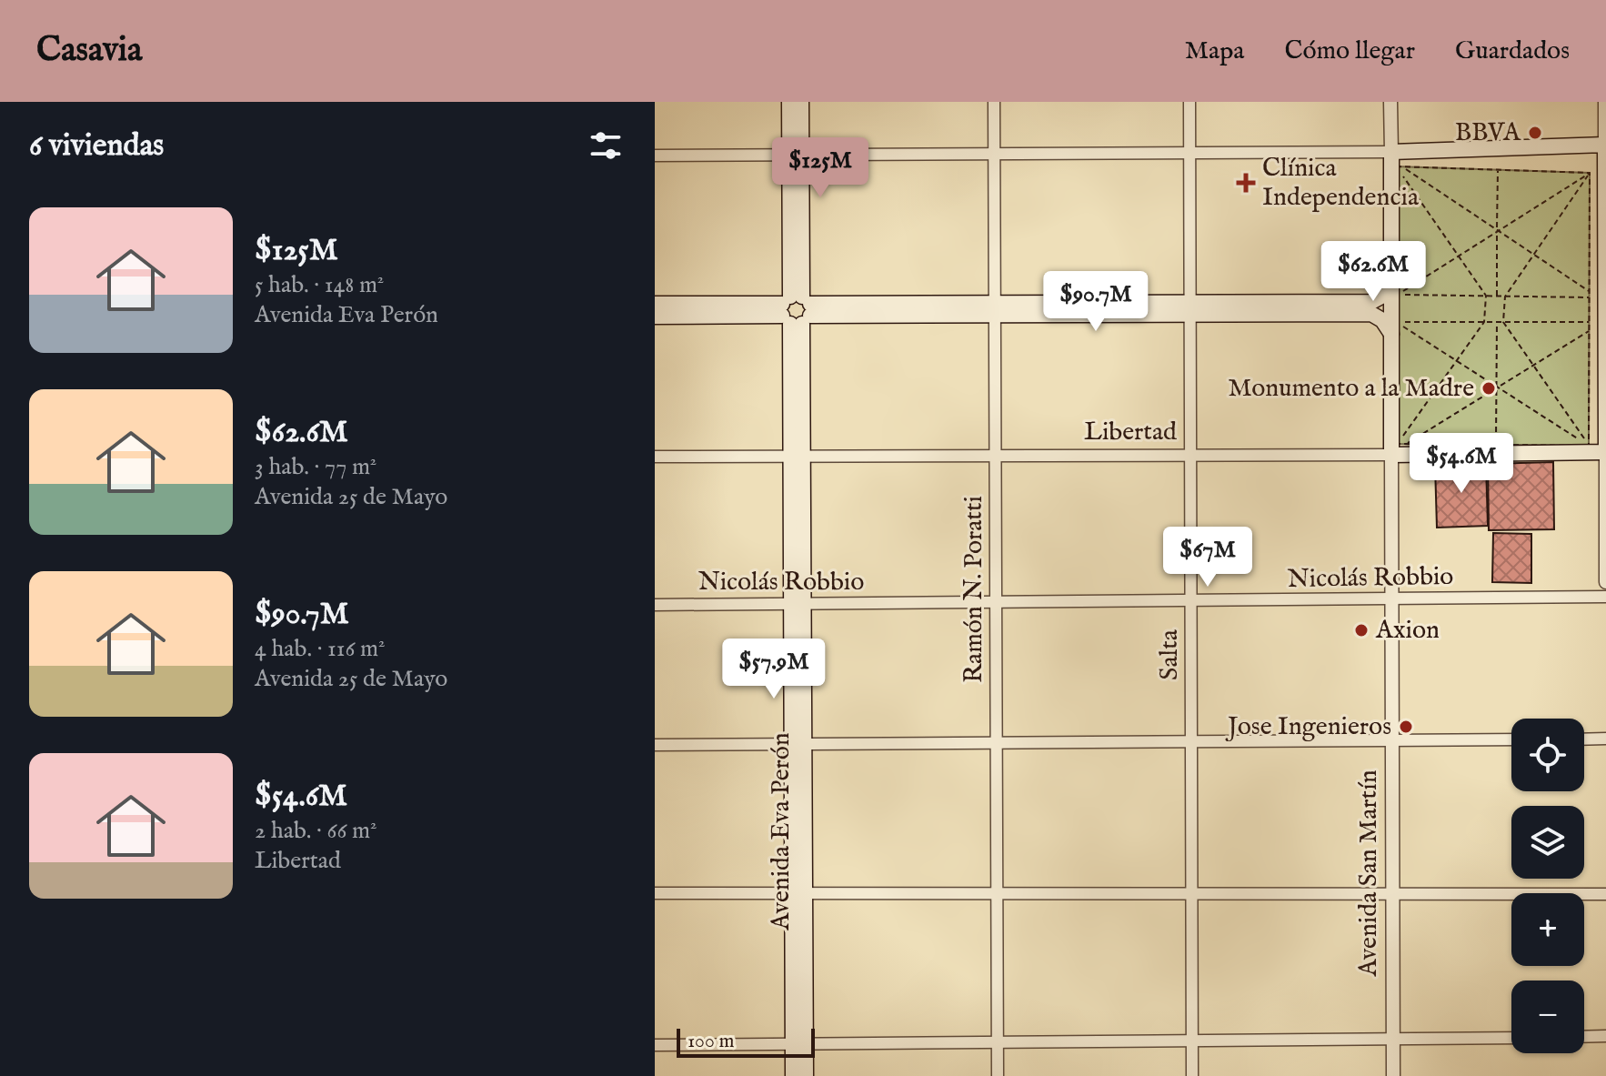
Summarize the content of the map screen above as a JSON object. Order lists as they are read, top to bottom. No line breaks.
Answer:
{"streets":{"main road":["Libertad","Avenida Eva Perón","Avenida San Martín"],"street":["Nicolás Robbio","Ramón N. Poratti","Salta"]},"crossings":[["Libertad","Ramón N. Poratti"],["Libertad","Salta"],["Libertad","Avenida Eva Perón"],["Libertad","Avenida San Martín"],["Nicolás Robbio","Ramón N. Poratti"],["Nicolás Robbio","Salta"],["Nicolás Robbio","Avenida Eva Perón"],["Nicolás Robbio","Avenida San Martín"]],"places":{"other":["BBVA","Monumento a la Madre","Axion","Jose Ingenieros"],"health":["Clínica Independencia"]},"scale_bar":"100 m","page":{"header":"Casavia","nav":["Mapa","Cómo llegar","Guardados"],"heading":"6 viviendas","price":["$125M","$62.6M","$90.7M","$54.6M","$67M","$57.9M"],"list":[{"name":"$125M","note":"5 hab. · 148 m² · Avenida Eva Perón"},{"name":"$62.6M","note":"3 hab. · 77 m² · Avenida 25 de Mayo"},{"name":"$90.7M","note":"4 hab. · 116 m² · Avenida 25 de Mayo"},{"name":"$54.6M","note":"2 hab. · 66 m² · Libertad"}],"map_buttons":["+","−"],"scale":"100 m"}}
